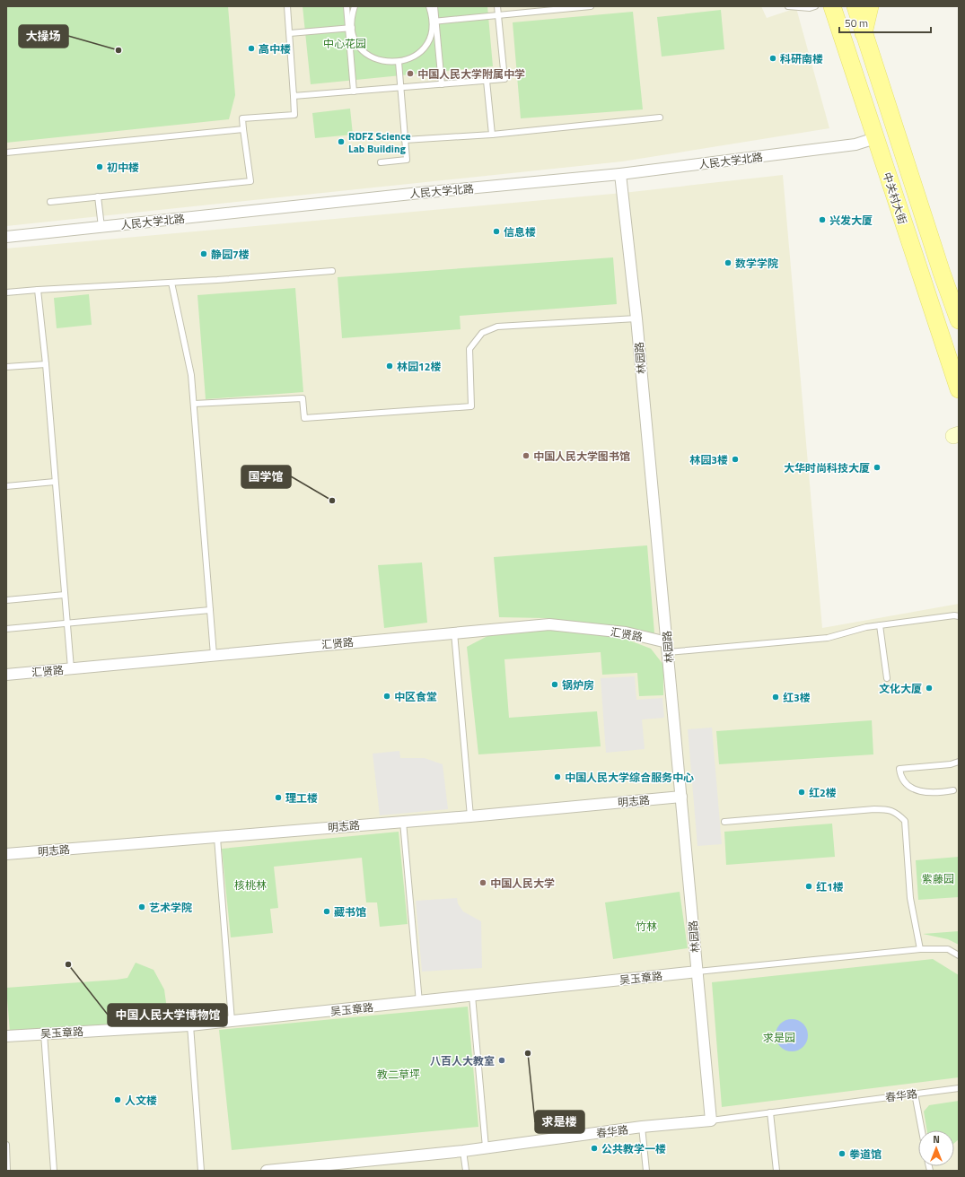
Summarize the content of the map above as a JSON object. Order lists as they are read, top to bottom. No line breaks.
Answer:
{"streets":{"main road":["中关村大街"],"street":["人民大学北路","林园路","汇贤路","明志路","吴玉章路","春华路"]},"crossings":[["人民大学北路","中关村大街"],["人民大学北路","林园路"],["林园路","汇贤路"],["林园路","明志路"],["林园路","吴玉章路"],["林园路","春华路"]],"parks":["中心花园","紫藤园","核桃林","竹林","求是园","教二草坪"],"places":["高中楼","大操场","科研南楼","中国人民大学附属中学","RDFZ Science Lab Building","初中楼","兴发大厦","信息楼","静园7楼","数学学院","林园12楼","中国人民大学图书馆","林园3楼","大华时尚科技大厦","国学馆","锅炉房","文化大厦","中区食堂","红3楼","中国人民大学综合服务中心","红2楼","理工楼","中国人民大学","红1楼","艺术学院","藏书馆","中国人民大学博物馆","求是楼","八百人大教室","人文楼","公共教学一楼","拳道馆"],"scale_bar":"50 m","north":"top"}
